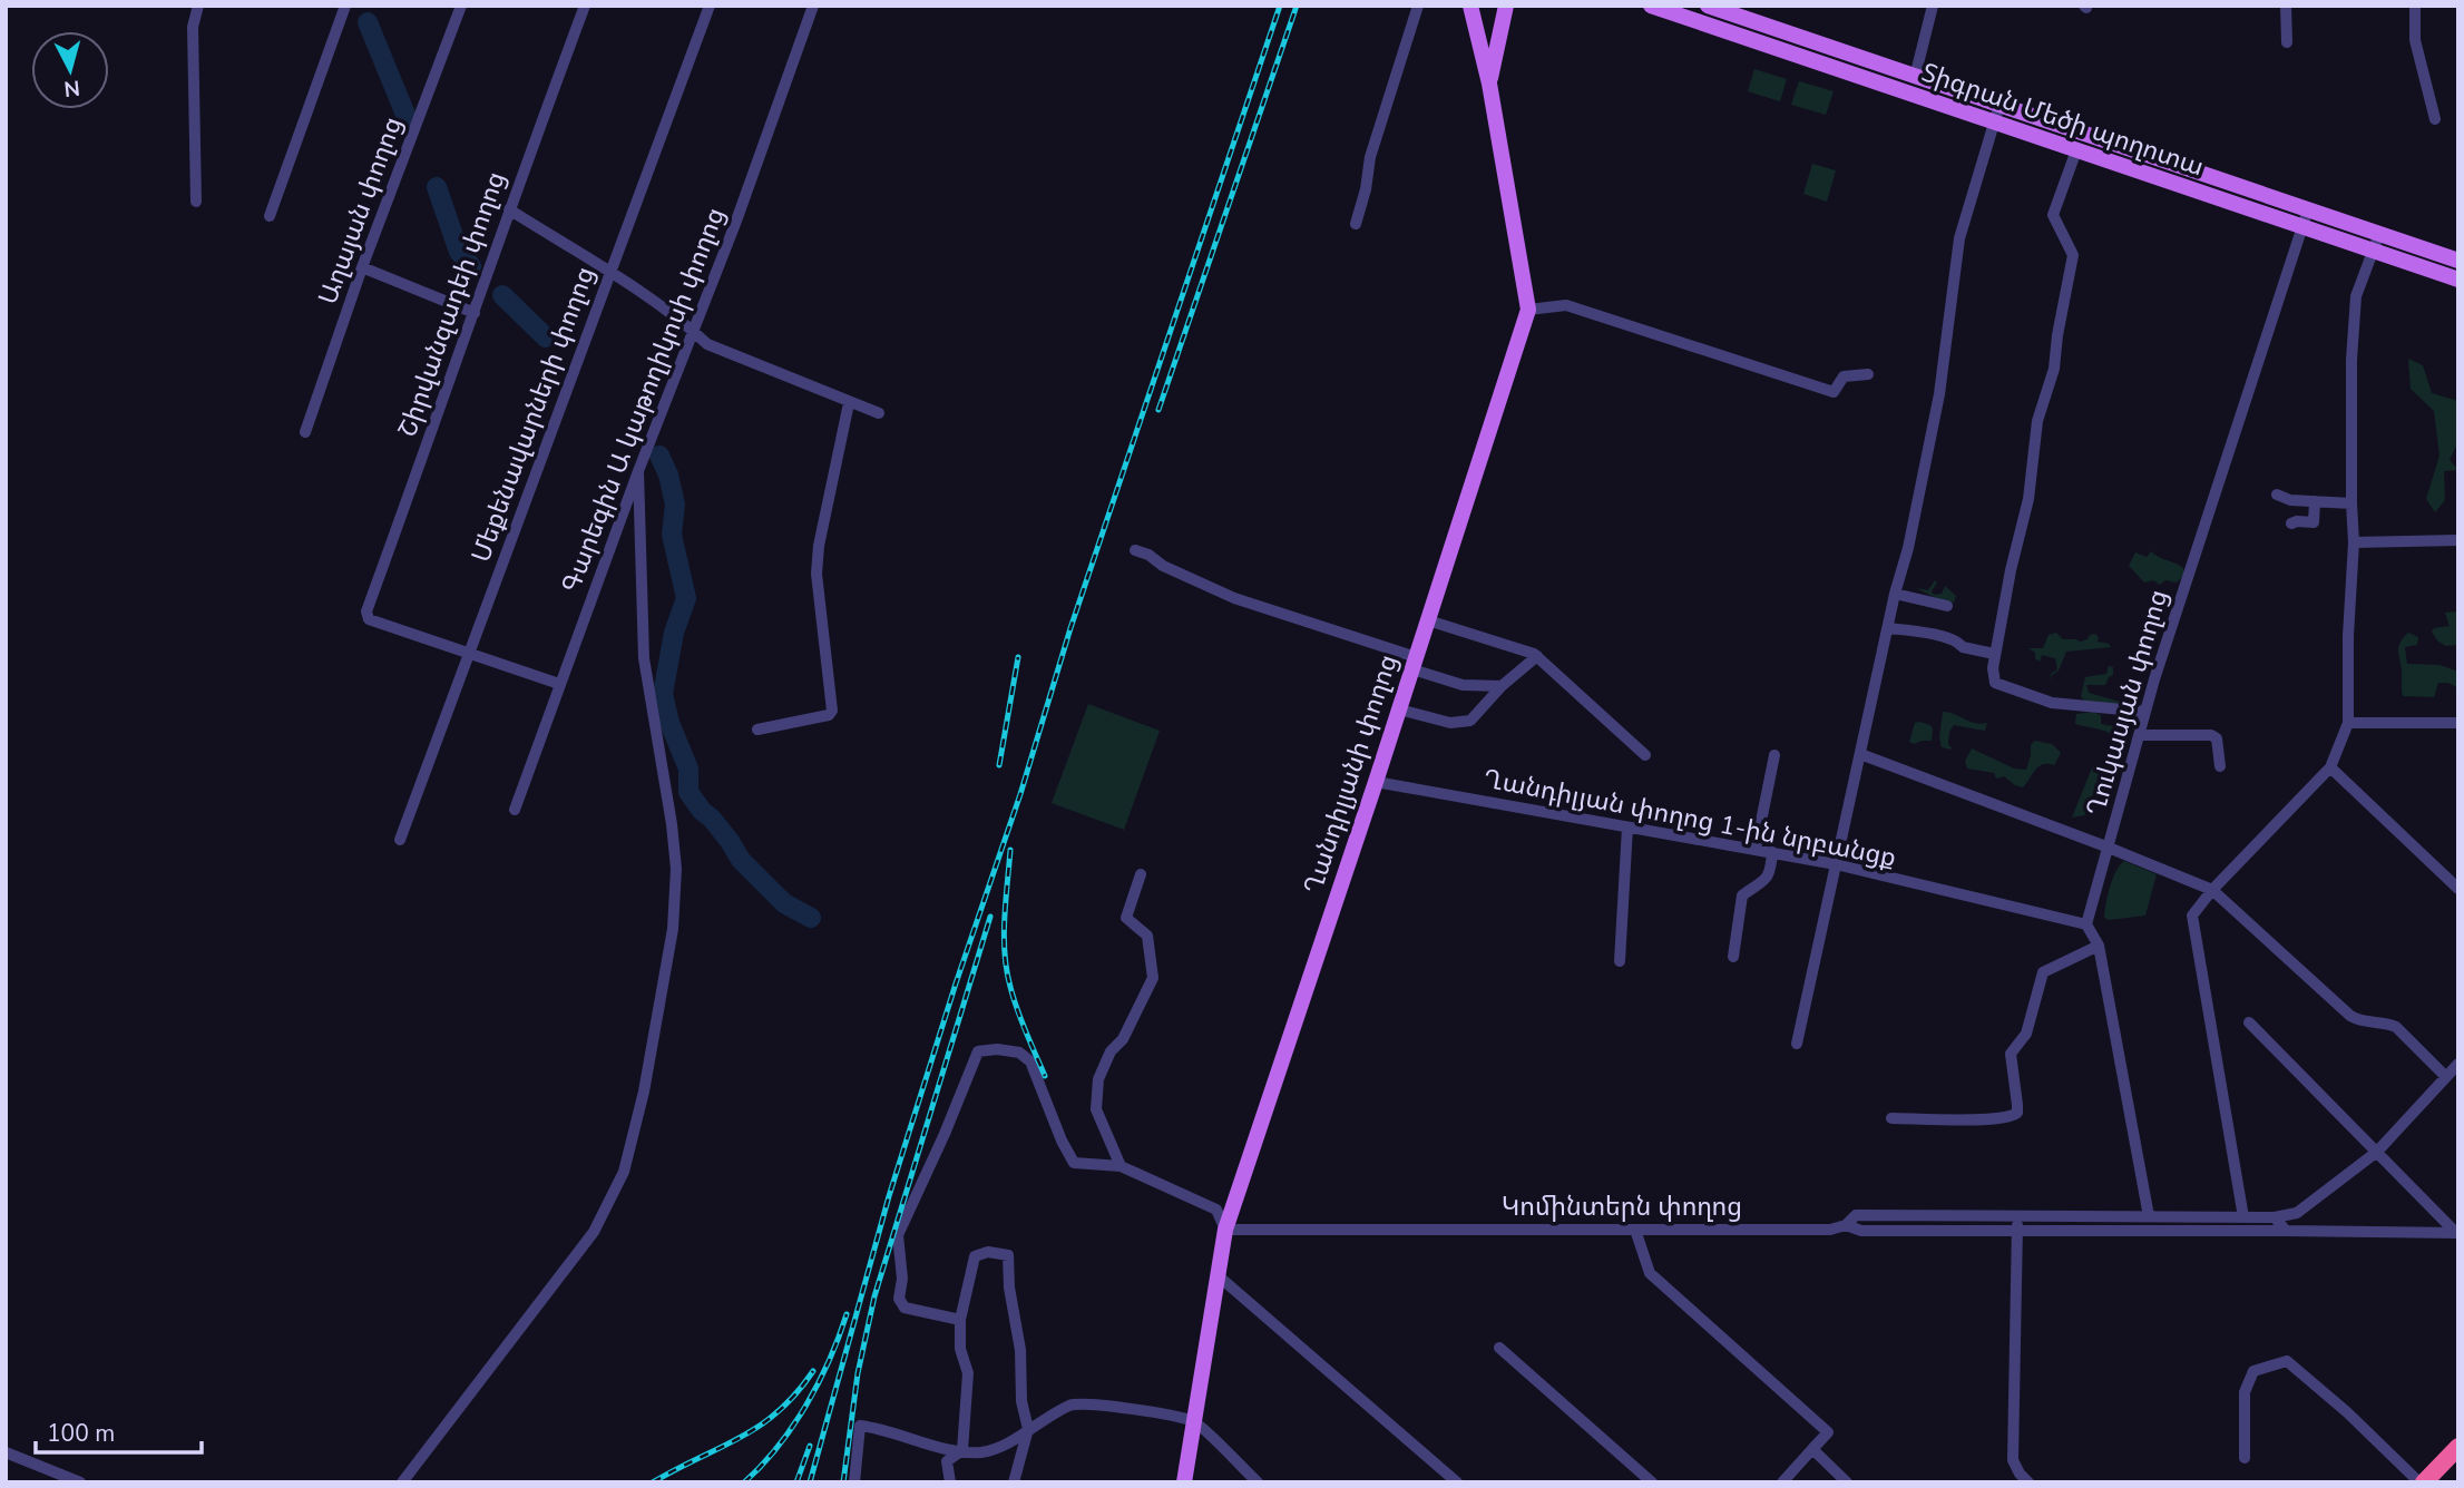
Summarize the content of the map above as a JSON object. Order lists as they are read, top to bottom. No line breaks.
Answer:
{"streets":{"main road":["Տիգրան Մեծի պողոտա","Ղանդիլյանի փողոց"],"street":["Աղայան փողոց","Շիրվանզադեի փողոց","Գարեգին Ա կաթողիկոսի փողոց","Մեքենավարների փողոց","Ղուկասյան փողոց","Ղանդիլյան փողոց 1-ին նրբանցք","Կոմինտերն փողոց"]},"crossings":[["Տիգրան Մեծի պողոտա","Ղուկասյան փողոց"],["Շիրվանզադեի փողոց","Մեքենավարների փողոց"],["Ղուկասյան փողոց","Ղանդիլյան փողոց 1-ին նրբանցք"],["Ղանդիլյանի փողոց","Ղանդիլյան փողոց 1-ին նրբանցք"],["Ղանդիլյանի փողոց","Կոմինտերն փողոց"]],"scale_bar":"100 m","north":"bottom"}
